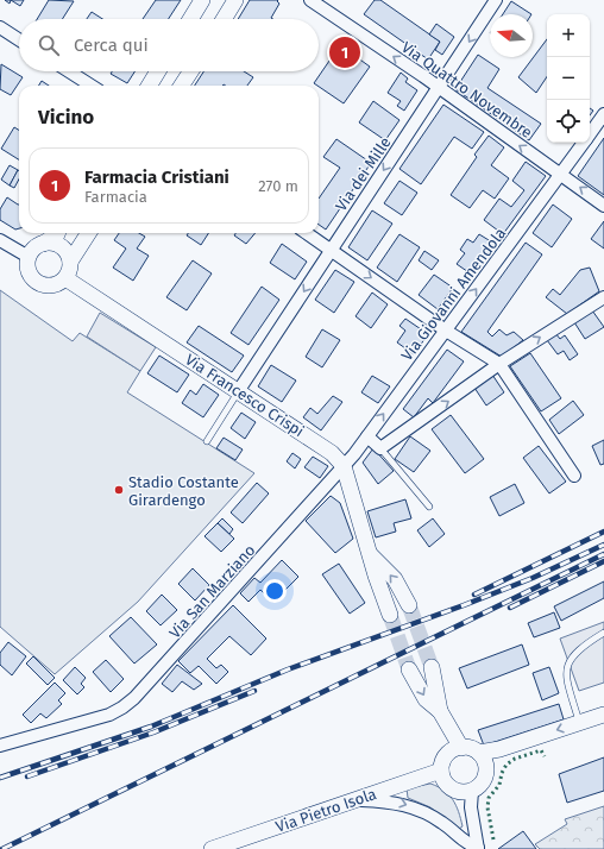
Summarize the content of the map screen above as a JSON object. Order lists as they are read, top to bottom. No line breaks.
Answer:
{"streets":{"street":["Via Quattro Novembre","Via dei Mille","Via Giovanni Amendola","Via Francesco Crispi","Via San Marziano","Via Pietro Isola"]},"crossings":[["Via Quattro Novembre","Via dei Mille"],["Via Quattro Novembre","Via Giovanni Amendola"],["Via dei Mille","Via Francesco Crispi"],["Via Giovanni Amendola","Via Francesco Crispi"],["Via Giovanni Amendola","Via San Marziano"],["Via Francesco Crispi","Via San Marziano"]],"one_way":["Via Quattro Novembre","Via dei Mille"],"places":["Stadio Costante Girardengo"],"north":"left","page":{"map_buttons":["+","−"],"search":"Cerca qui","pins":"1","heading":"Vicino","list":[{"mark":"1","name":"Farmacia Cristiani","note":"Farmacia","value":"270 m"}]}}
